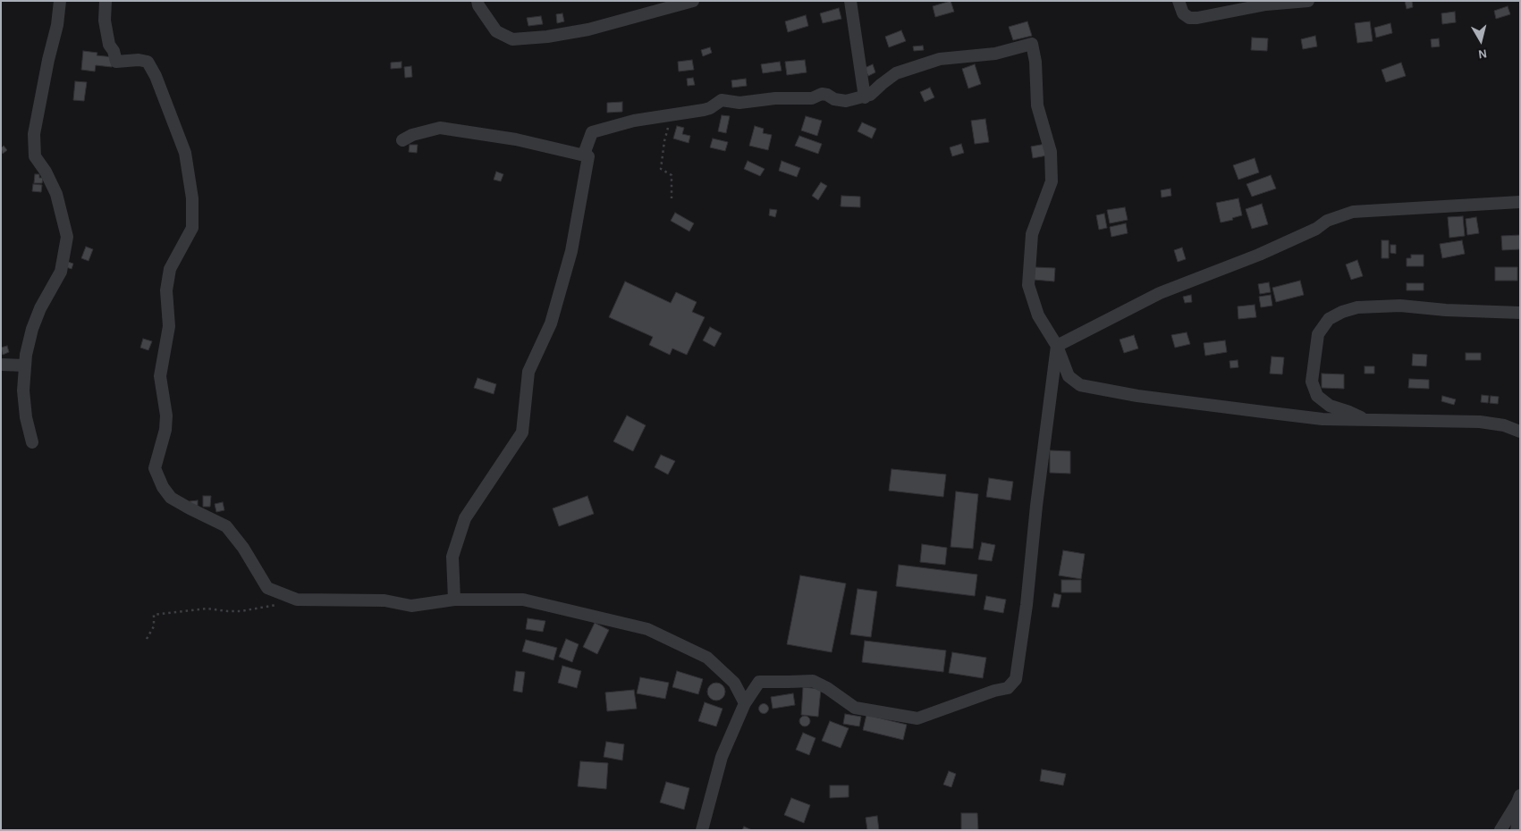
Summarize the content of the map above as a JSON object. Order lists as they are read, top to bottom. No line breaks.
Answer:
{"north":"bottom"}
